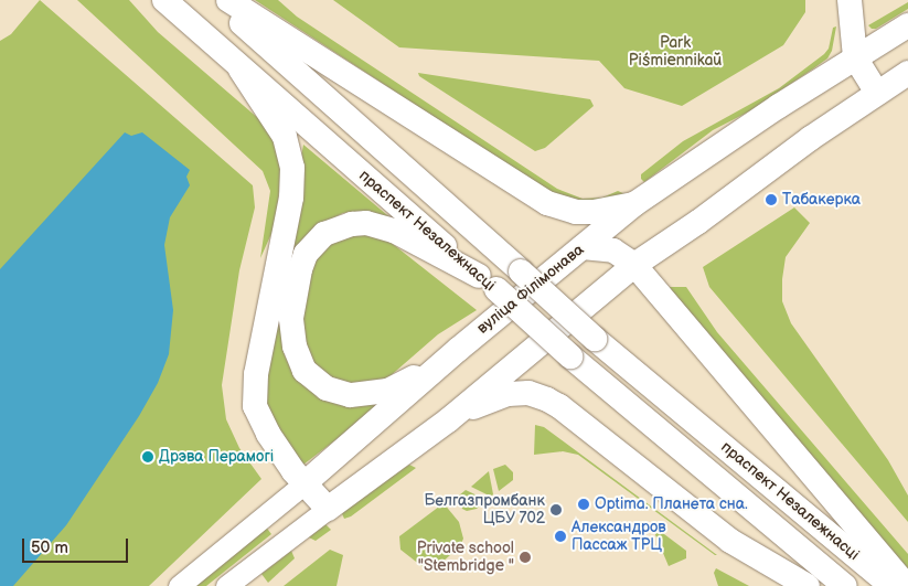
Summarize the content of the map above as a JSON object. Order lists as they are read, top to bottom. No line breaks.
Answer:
{"streets":{"main road":["праспект Незалежнасці","вуліца Філімонава"]},"parks":["Park Piśmiennikaŭ"],"places":["Табакерка","Дрэва Перамогі","Optima. Планета сна.","Белгазпромбанк ЦБУ 702","Александров Пассаж ТРЦ","Private school \"Stembridge \""],"scale_bar":"50 m"}
